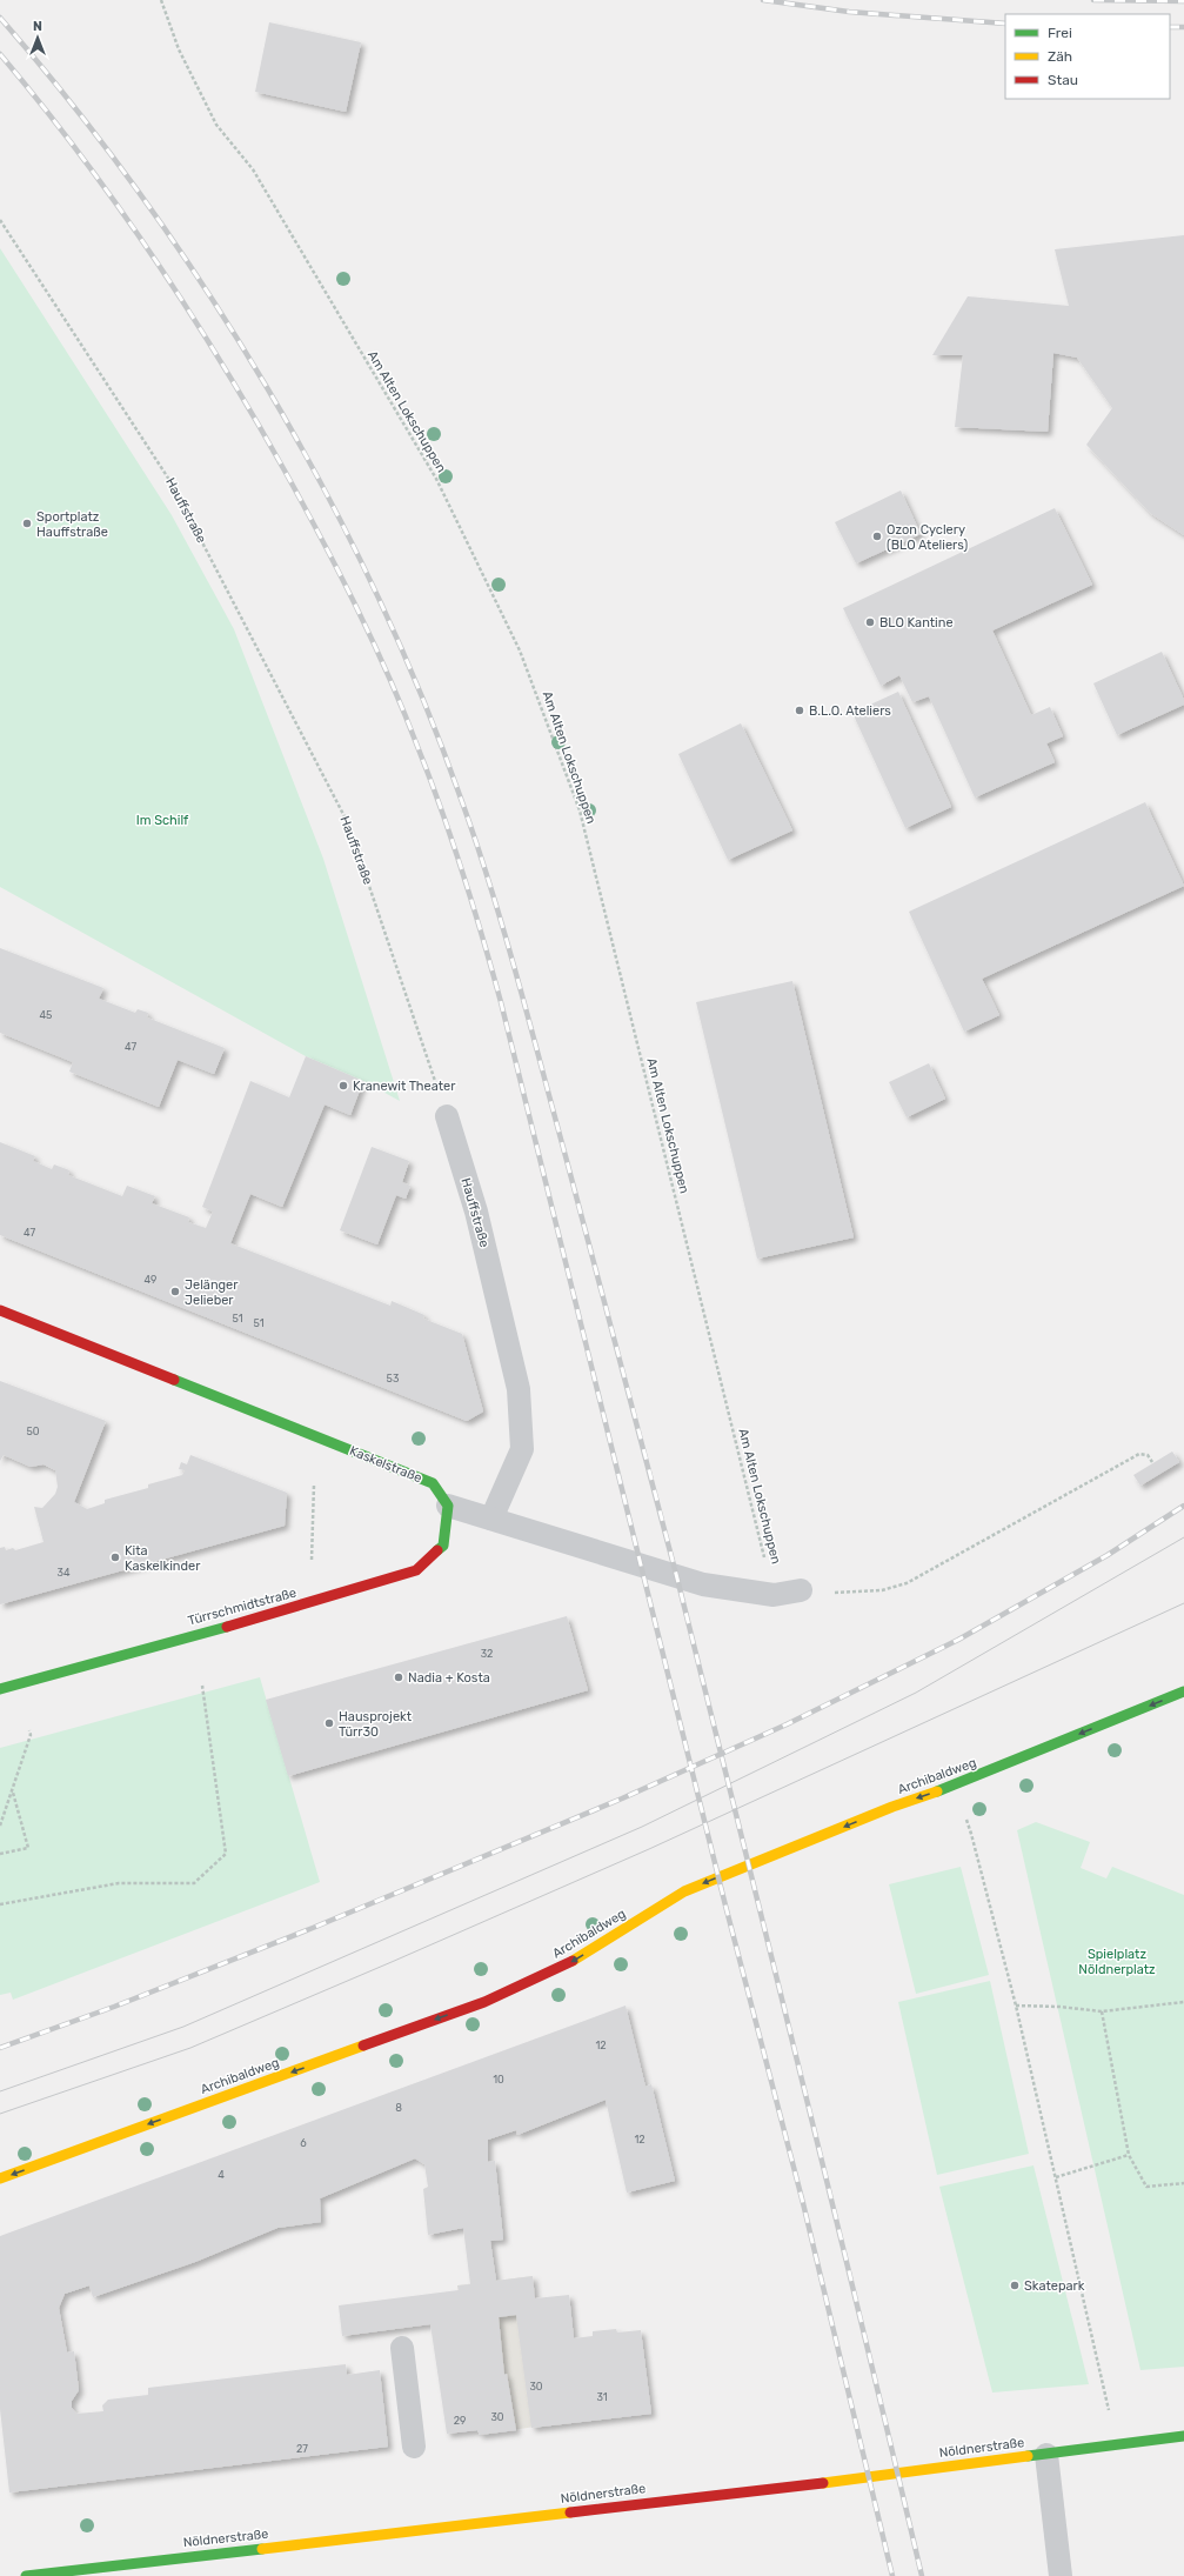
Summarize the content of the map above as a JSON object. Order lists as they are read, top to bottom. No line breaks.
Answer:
{"streets":{"street":["Kaskelstraße","Türrschmidtstraße","Archibaldweg","Nöldnerstraße"],"lane":["Hauffstraße"],"path":["Am Alten Lokschuppen"]},"crossings":[["Kaskelstraße","Türrschmidtstraße"]],"one_way":["Archibaldweg"],"parks":["Im Schilf","Spielplatz Nöldnerplatz"],"places":["Sportplatz Hauffstraße","Ozon Cyclery (BLO Ateliers)","BLO Kantine","B.L.O. Ateliers","Kranewit Theater","Jelänger Jelieber","Kita Kaskelkinder","Nadia + Kosta","Hausprojekt Türr30","Skatepark"],"house_numbers":["45","47","47","49","51","51","53","50","34","32","12","10","8","12","6","4","30","31","30","29","27"],"legend":["Frei","Zäh","Stau"],"north":"top"}
